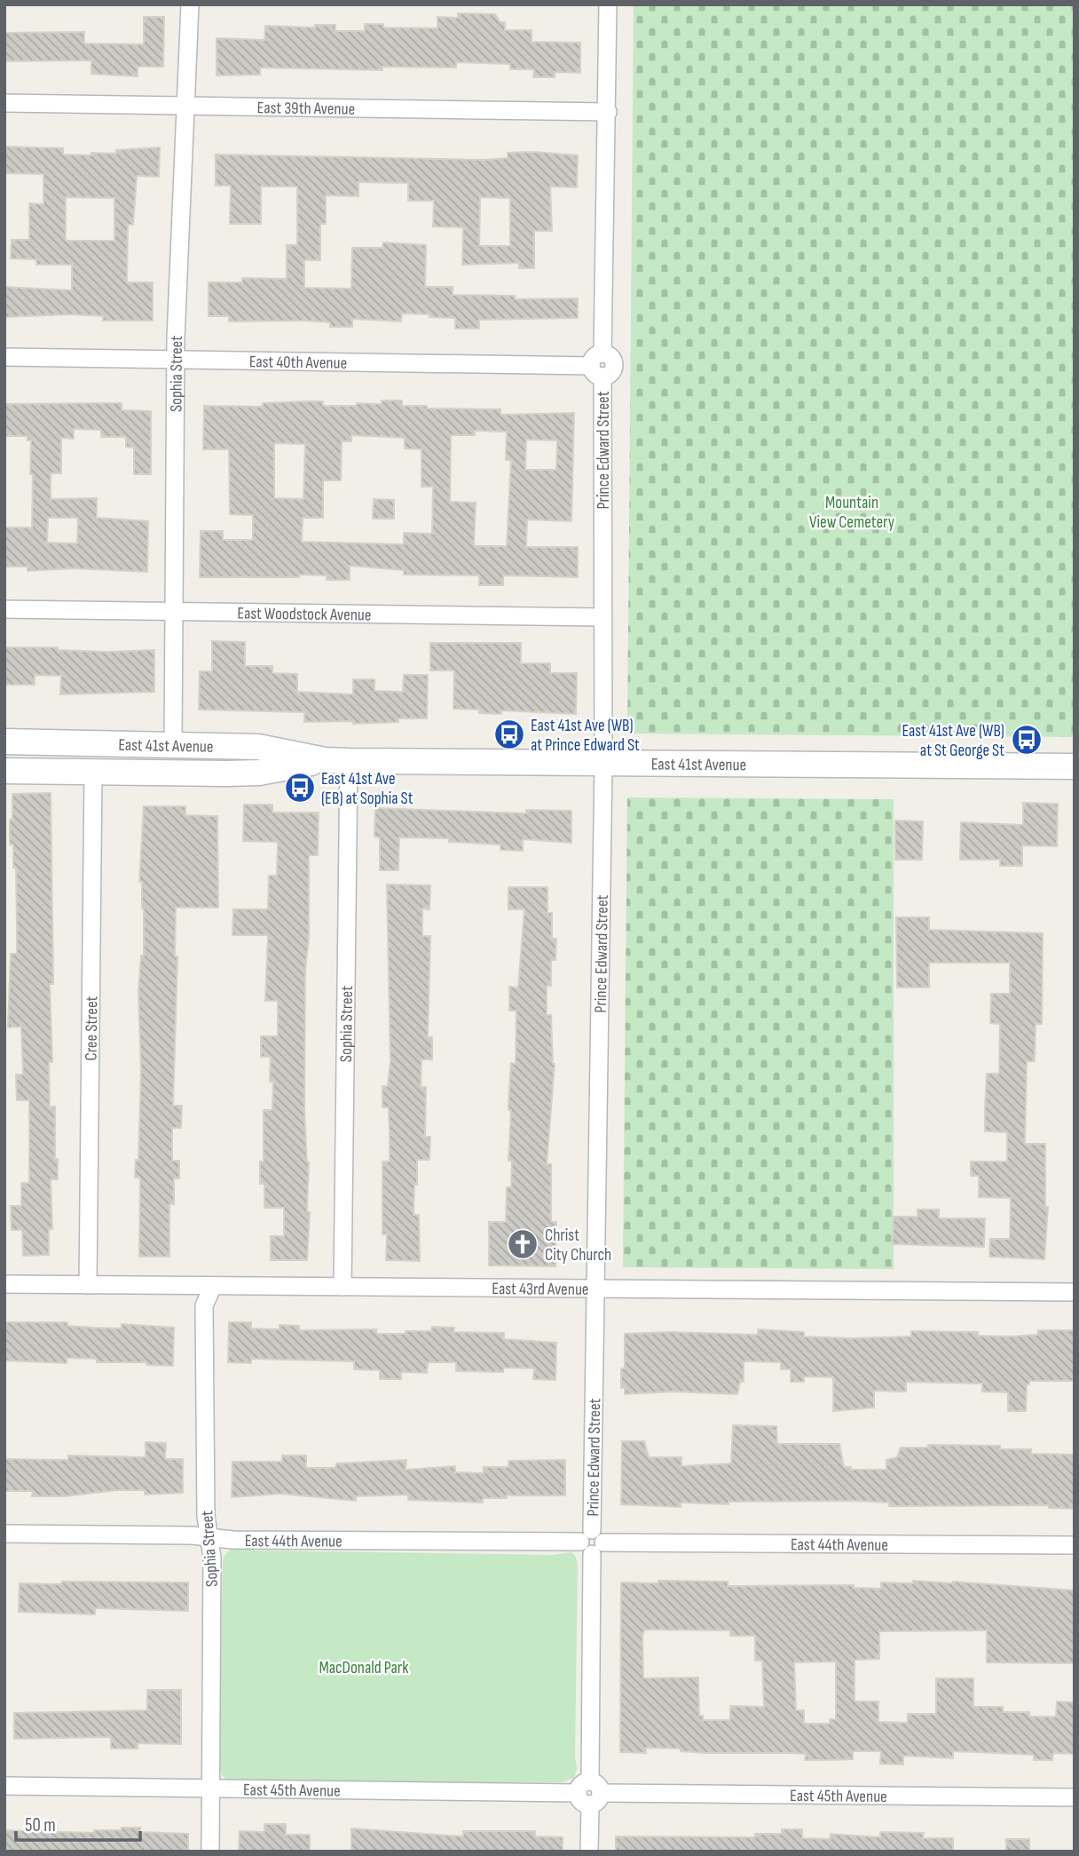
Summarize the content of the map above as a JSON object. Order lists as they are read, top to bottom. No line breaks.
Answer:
{"streets":{"main road":["East 41st Avenue"],"street":["East 39th Avenue","East 40th Avenue","Sophia Street","Prince Edward Street","East Woodstock Avenue","Cree Street","East 43rd Avenue","East 44th Avenue","East 45th Avenue"]},"crossings":[["East 39th Avenue","Sophia Street"],["East 39th Avenue","Prince Edward Street"],["East 40th Avenue","Sophia Street"],["East 40th Avenue","Prince Edward Street"],["Sophia Street","East Woodstock Avenue"],["Sophia Street","East 41st Avenue"],["Sophia Street","East 43rd Avenue"],["Sophia Street","East 44th Avenue"],["Sophia Street","East 45th Avenue"],["Prince Edward Street","East Woodstock Avenue"],["Prince Edward Street","East 41st Avenue"],["Prince Edward Street","East 43rd Avenue"],["Prince Edward Street","East 44th Avenue"],["Prince Edward Street","East 45th Avenue"],["East 41st Avenue","Cree Street"],["Cree Street","East 43rd Avenue"]],"parks":["Mountain View Cemetery","MacDonald Park"],"places":{"bus stop":["East 41st Ave (WB) at Prince Edward St","East 41st Ave (WB) at St George St","East 41st Ave (EB) at Sophia St"],"church":["Christ City Church"]},"scale_bar":"50 m"}
